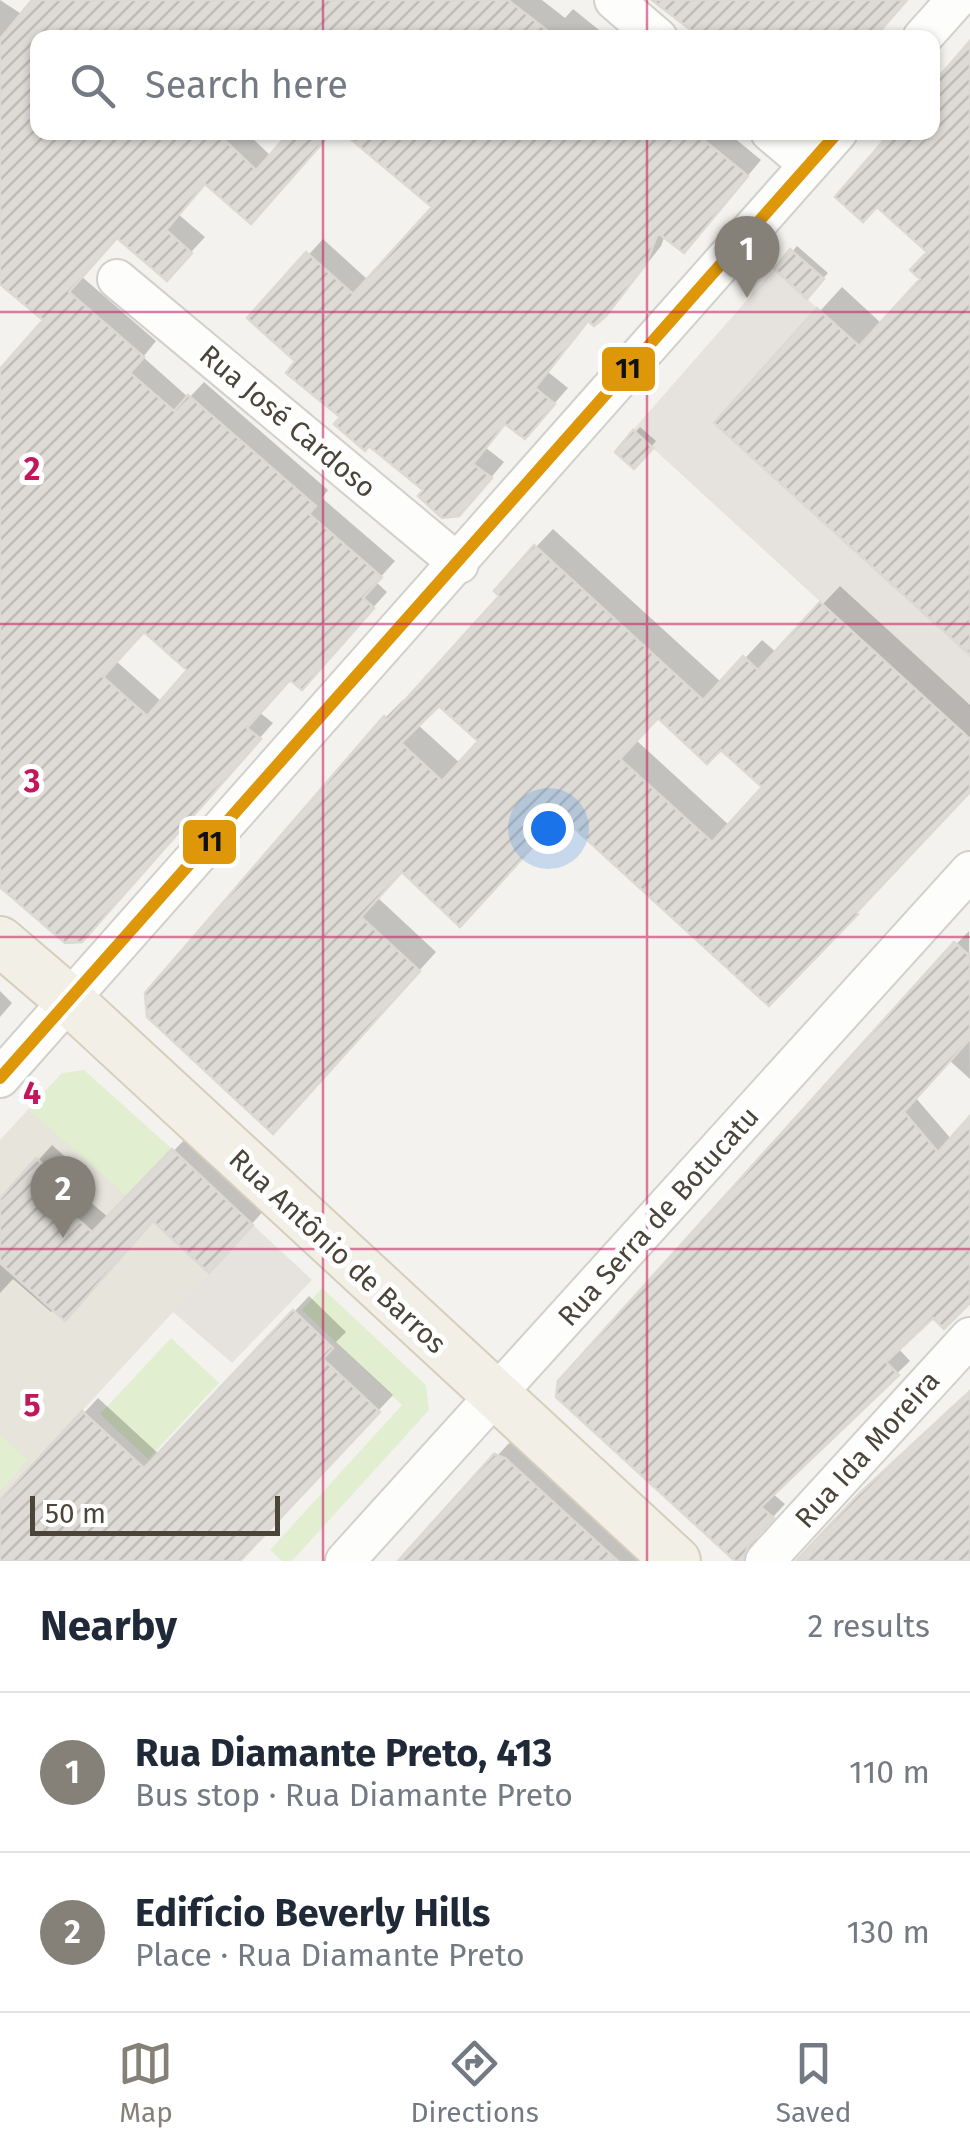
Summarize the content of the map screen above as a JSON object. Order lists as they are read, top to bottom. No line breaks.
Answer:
{"streets":{"main road":["Rua Antônio de Barros"],"street":["Rua José Cardoso","Rua Serra de Botucatu","Rua Ida Moreira"]},"crossings":[["Rua Serra de Botucatu","Rua Antônio de Barros"]],"lines":["transit line 11"],"scale_bar":"50 m","page":{"search":"Search here","pins":["1","2"],"scale":"50 m","heading":["Nearby","2 results"],"list":[{"mark":"1","name":"Rua Diamante Preto, 413","note":"Bus stop · Rua Diamante Preto","value":"110 m"},{"mark":"2","name":"Edifício Beverly Hills","note":"Place · Rua Diamante Preto","value":"130 m"}],"nav":["Map","Directions","Saved"]},"grid":{"rows":["2","3","4","5"]}}
